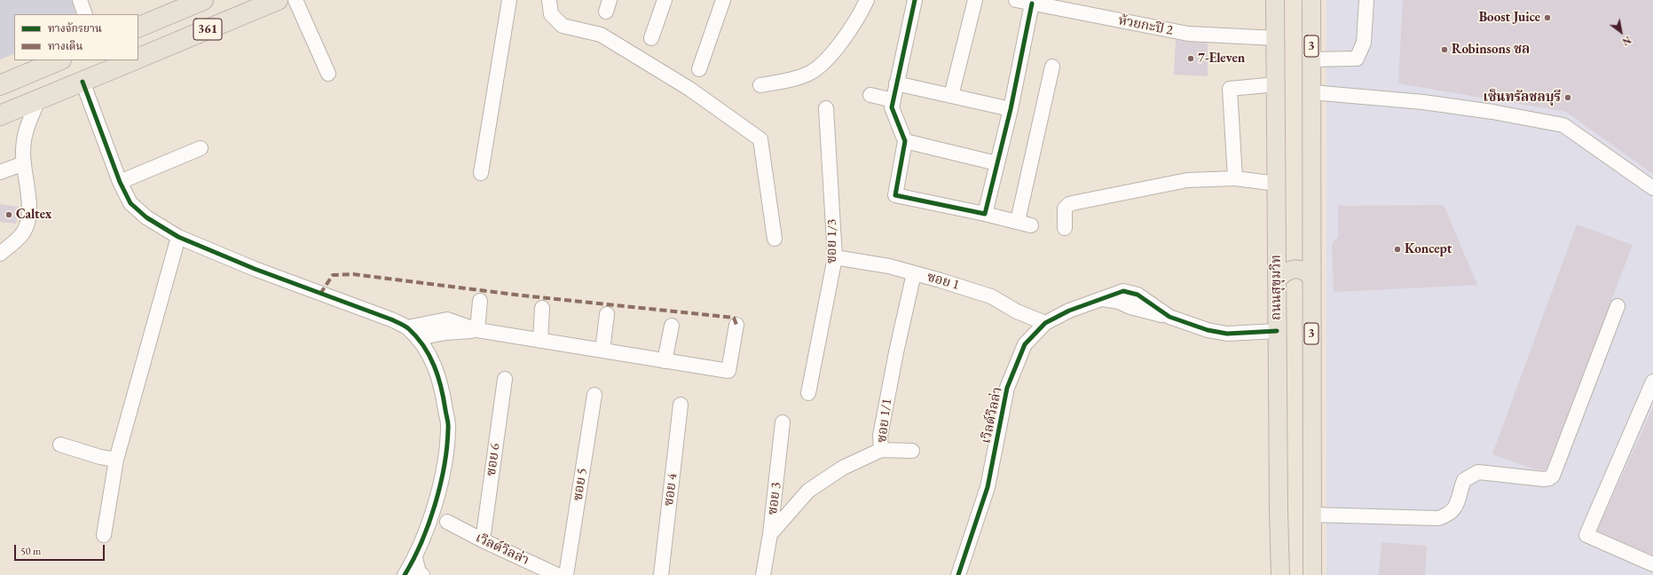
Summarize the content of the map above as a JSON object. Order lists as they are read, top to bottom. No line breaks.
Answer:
{"streets":{"highway":["361"],"main road":["3","ถนนสุขุมวิท"],"street":["ห้วยกะปิ 2","ซอย 1/3","ซอย 1","เวิลด์วิลล่า","ซอย 1/1","ซอย 6","ซอย 5","ซอย 4","ซอย 3"]},"crossings":[["ห้วยกะปิ 2","ถนนสุขุมวิท"],["ซอย 1/3","ซอย 1"],["ซอย 1","เวิลด์วิลล่า"],["ซอย 1","ซอย 1/1"],["ถนนสุขุมวิท","เวิลด์วิลล่า"],["เวิลด์วิลล่า","ซอย 6"],["ซอย 1/1","ซอย 3"]],"places":["Boost Juice","Robinsons ชล","7-Eleven","เซ็นทรัลชลบุรี","Caltex","Koncept"],"legend":["ทางจักรยาน","ทางเดิน"],"scale_bar":"50 m","north":"bottom right"}
